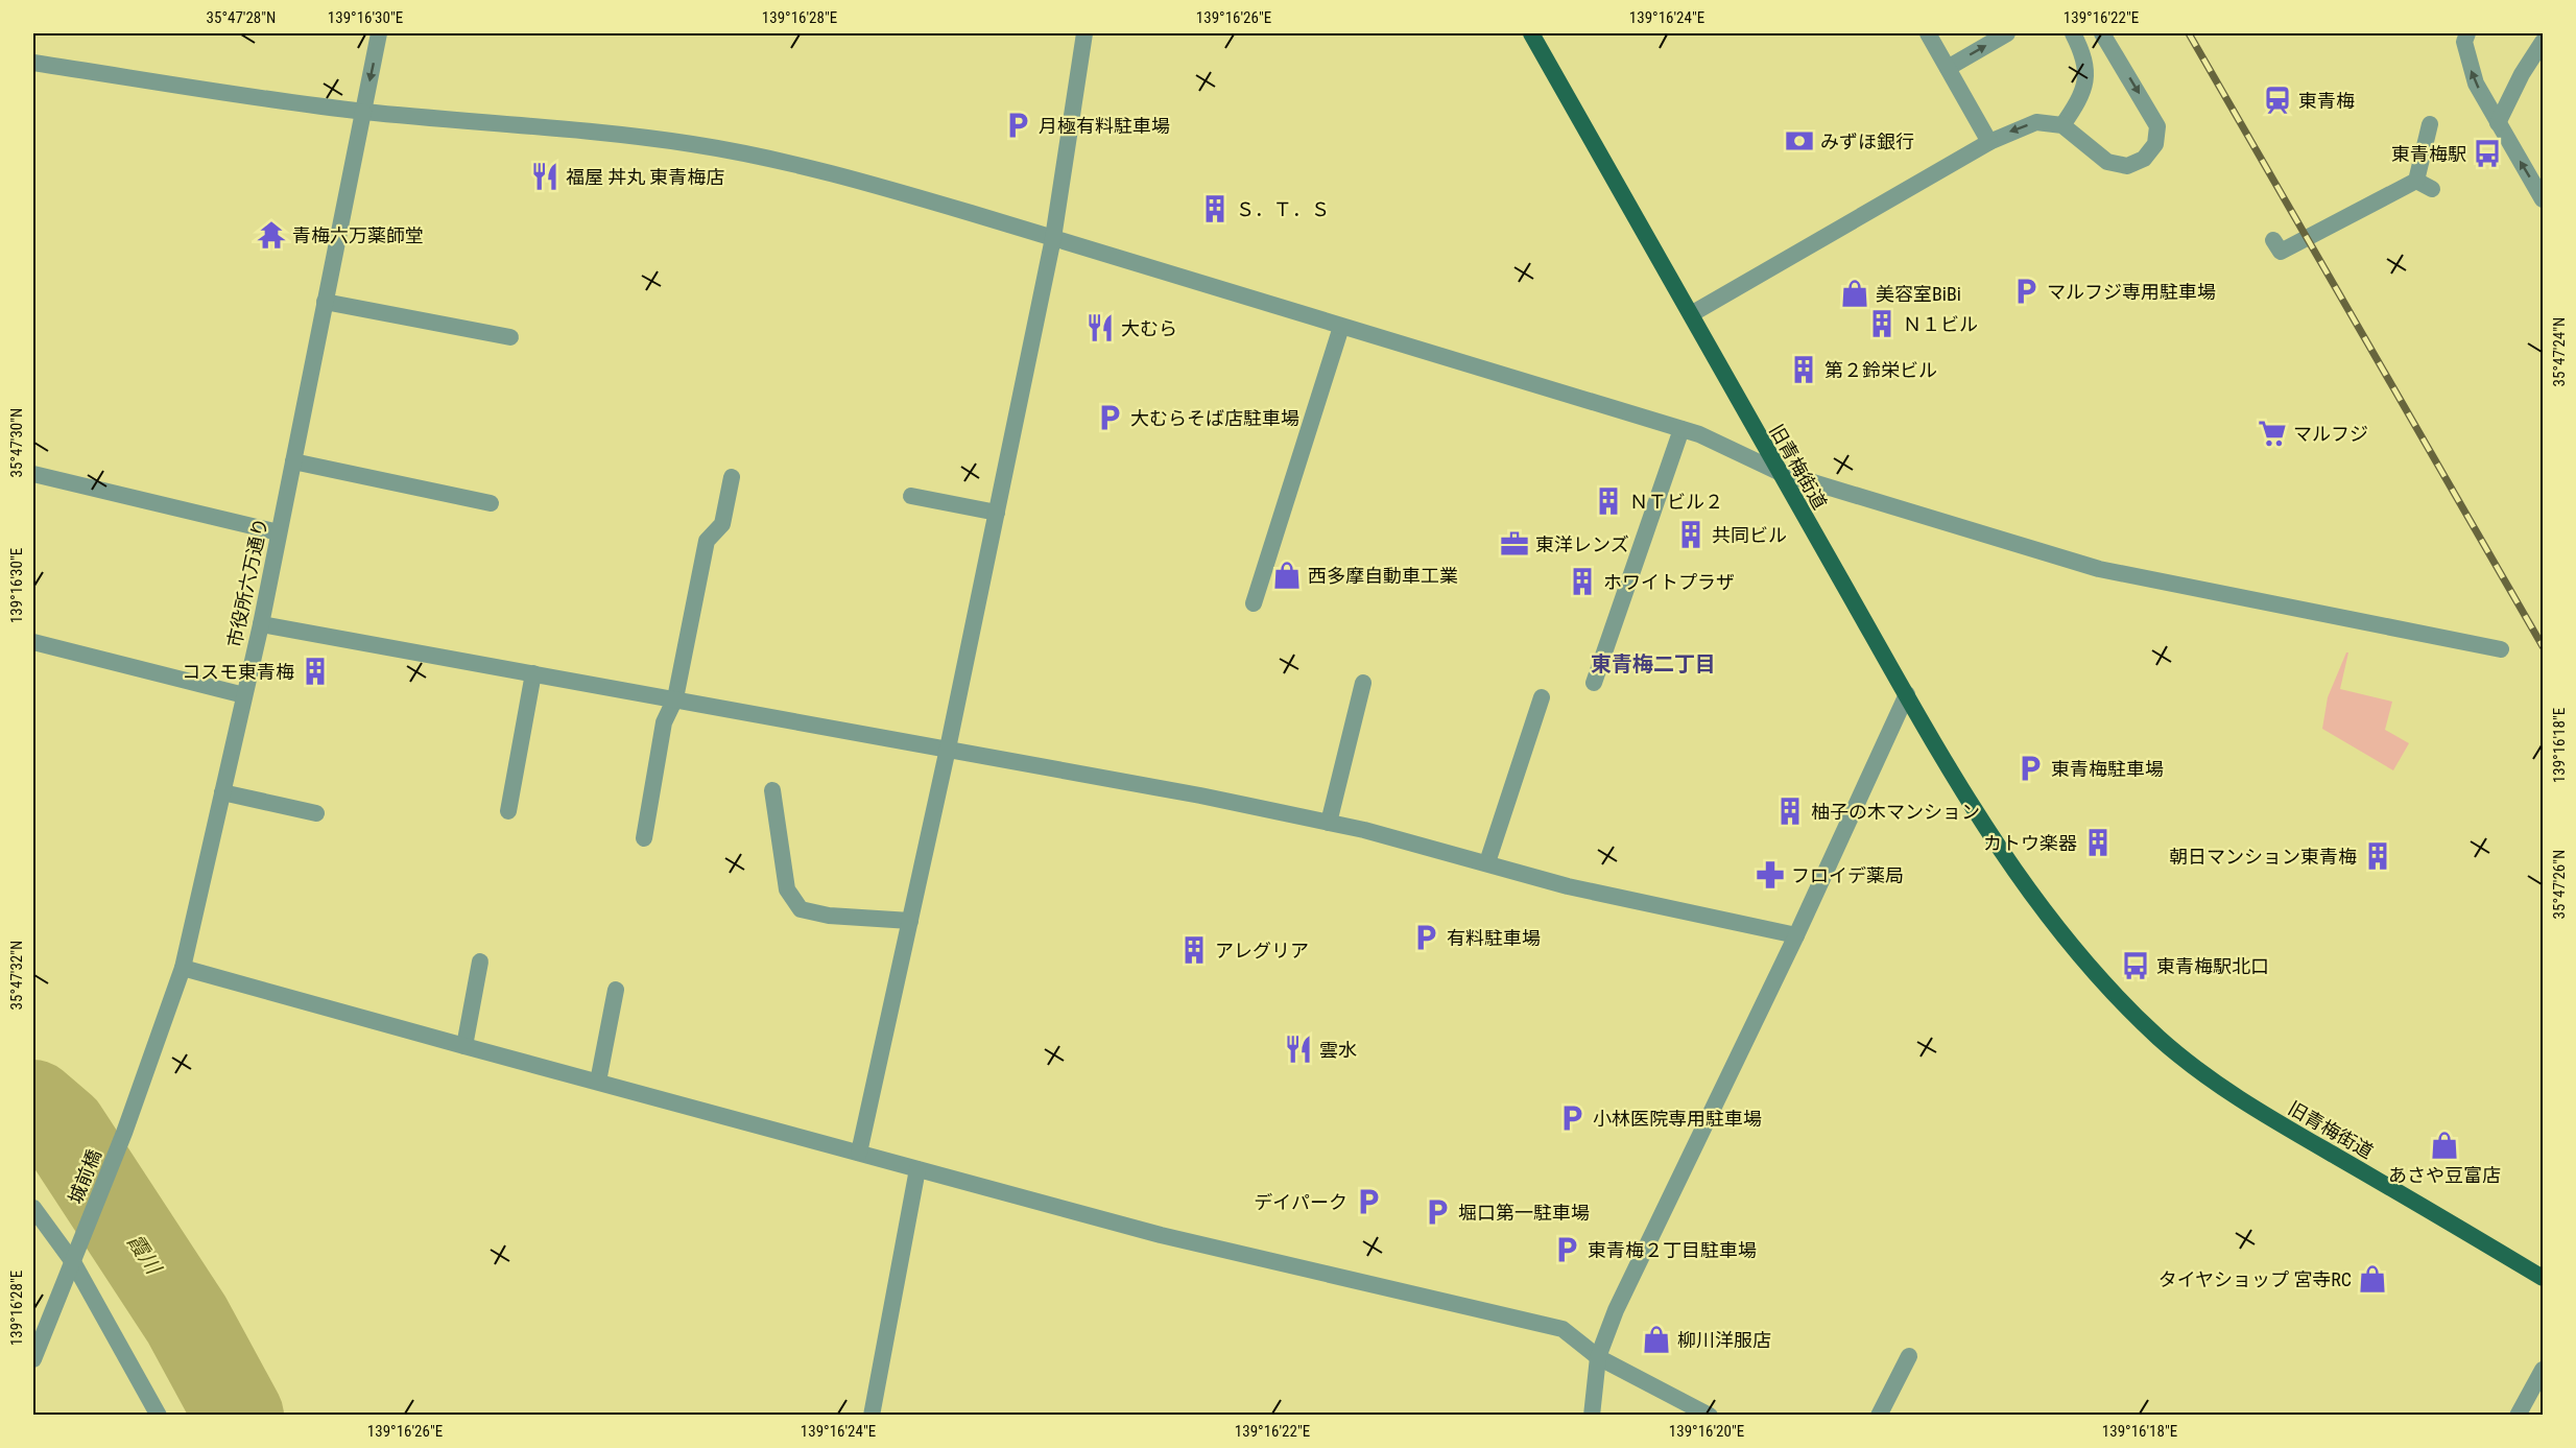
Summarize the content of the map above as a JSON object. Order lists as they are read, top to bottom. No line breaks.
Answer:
{"streets":{"main road":["旧青梅街道"],"street":["市役所六万通り","城前橋"]},"crossings":[["市役所六万通り","城前橋"]],"districts":["東青梅二丁目"],"water":["霞川"],"places":{"station":["東青梅"],"parking":["月極有料駐車場","マルフジ専用駐車場","大むらそば店駐車場","東青梅駐車場","有料駐車場","小林医院専用駐車場","デイパーク","堀口第一駐車場","東青梅２丁目駐車場"],"bank":["みずほ銀行"],"bus stop":["東青梅駅","東青梅駅北口"],"restaurant":["福屋 丼丸 東青梅店","大むら","雲水"],"building":["Ｓ．Ｔ．Ｓ","Ｎ１ビル","第２鈴栄ビル","ＮＴビル２","共同ビル","ホワイトプラザ","コスモ東青梅","柚子の木マンション","カトウ楽器","朝日マンション東青梅","アレグリア"],"temple":["青梅六万薬師堂"],"shop":["美容室BiBi","西多摩自動車工業","あさや豆富店","タイヤショップ 宮寺RC","柳川洋服店"],"supermarket":["マルフジ"],"office":["東洋レンズ"],"pharmacy":["フロイデ薬局"]},"coordinates":["35°47'28\"N","139°16'30\"E","139°16'28\"E","139°16'26\"E","139°16'24\"E","139°16'22\"E","35°47'24\"N","35°47'30\"N","139°16'18\"E","35°47'26\"N","35°47'32\"N","139°16'20\"E"]}
